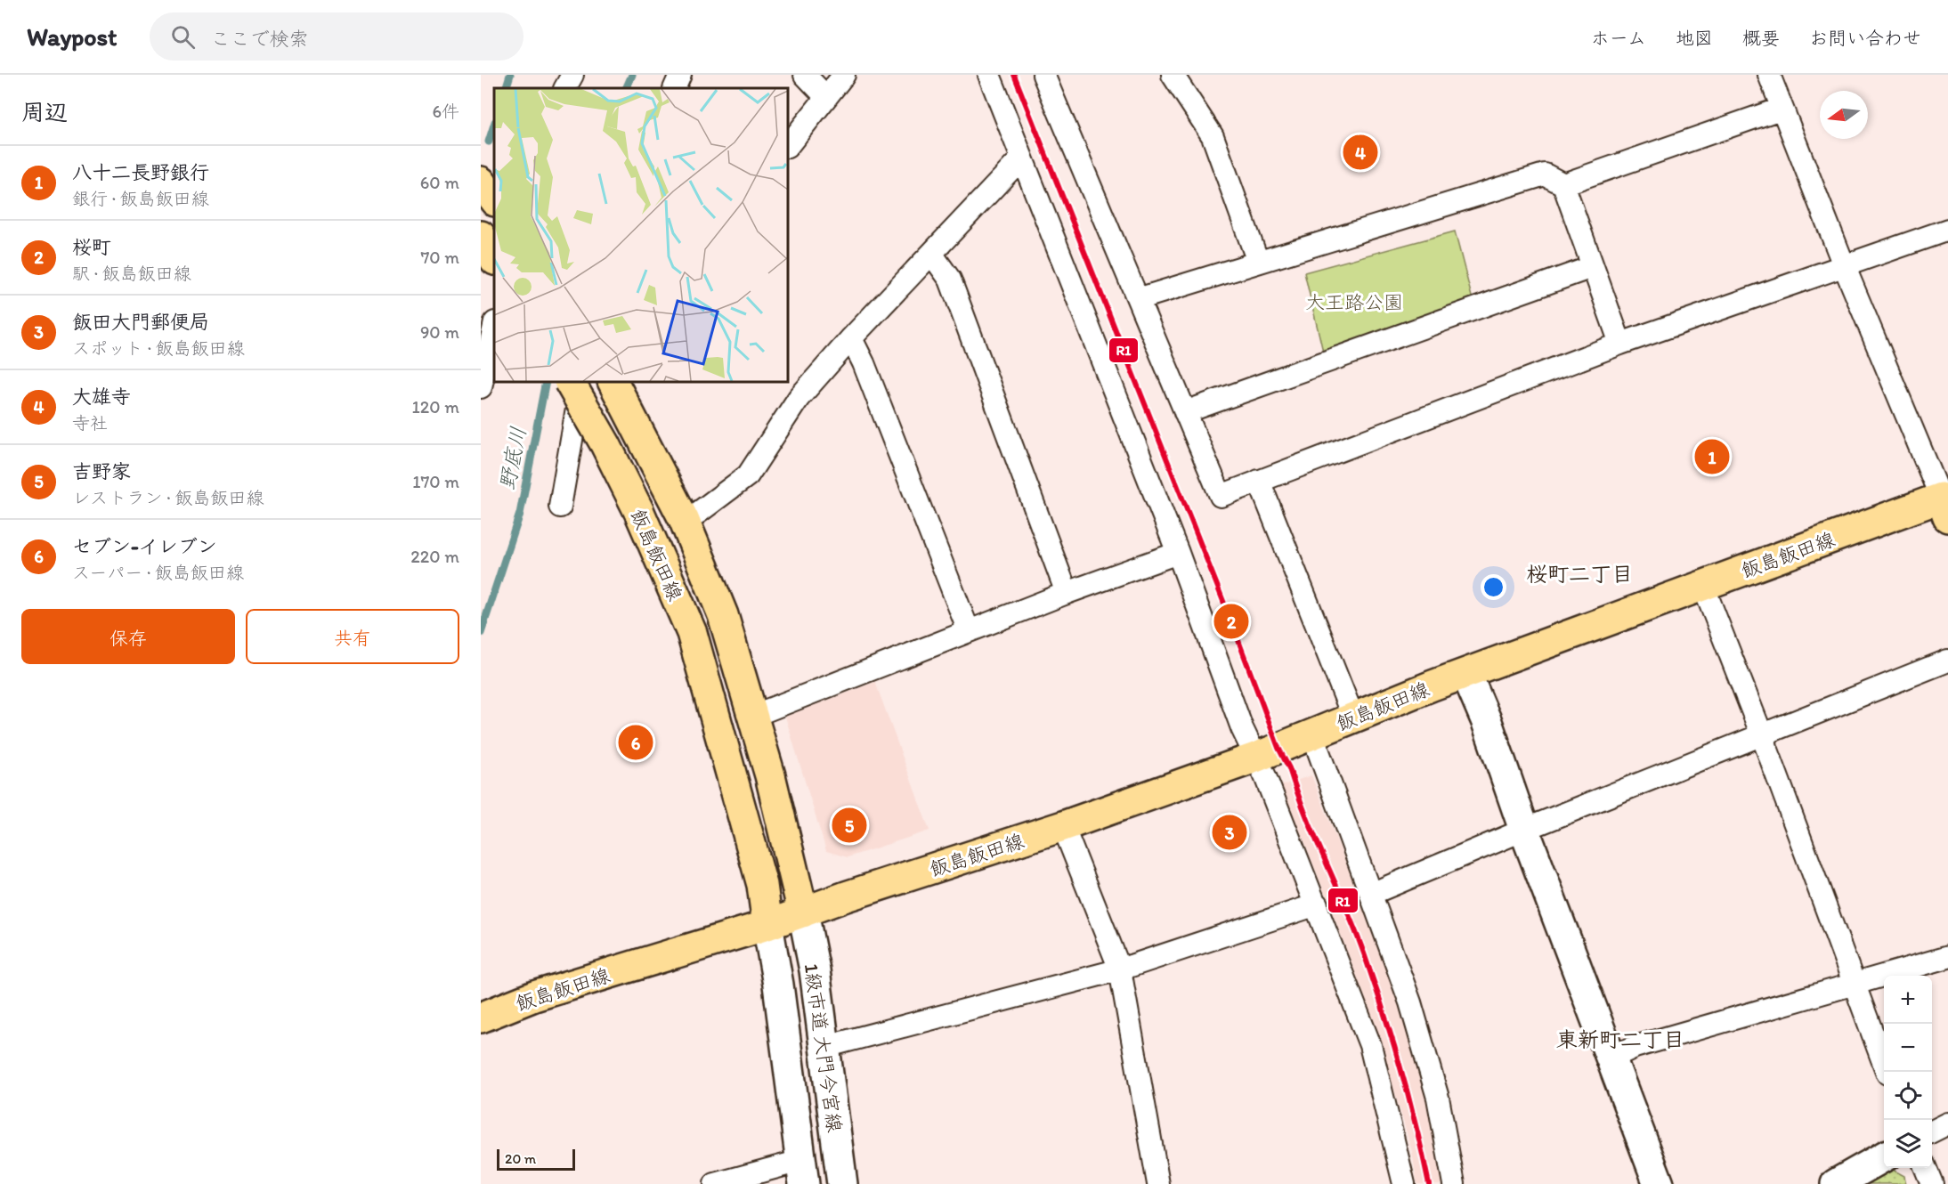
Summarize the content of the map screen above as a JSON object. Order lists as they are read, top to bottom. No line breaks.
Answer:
{"streets":{"main road":["飯島飯田線"],"street":["1級市道 大門今宮線"]},"crossings":[["飯島飯田線","1級市道 大門今宮線"]],"districts":["桜町二丁目","東新町二丁目"],"water":["野底川"],"parks":["大王路公園"],"lines":["transit line R1"],"scale_bar":"20 m","north":"left","page":{"header":"Waypost","search":"ここで検索","nav":["ホーム","地図","概要","お問い合わせ"],"heading":["周辺","6件"],"pins":["4","1","2","6","5","3"],"list":[{"mark":"1","name":"八十二長野銀行","note":"銀行 · 飯島飯田線","value":"60 m"},{"mark":"2","name":"桜町","note":"駅 · 飯島飯田線","value":"70 m"},{"mark":"3","name":"飯田大門郵便局","note":"スポット · 飯島飯田線","value":"90 m"},{"mark":"4","name":"大雄寺","note":"寺社","value":"120 m"},{"mark":"5","name":"吉野家","note":"レストラン · 飯島飯田線","value":"170 m"},{"mark":"6","name":"セブン-イレブン","note":"スーパー · 飯島飯田線","value":"220 m"}],"buttons":["保存","共有"],"map_buttons":["+","−"],"scale":"20 m"}}
